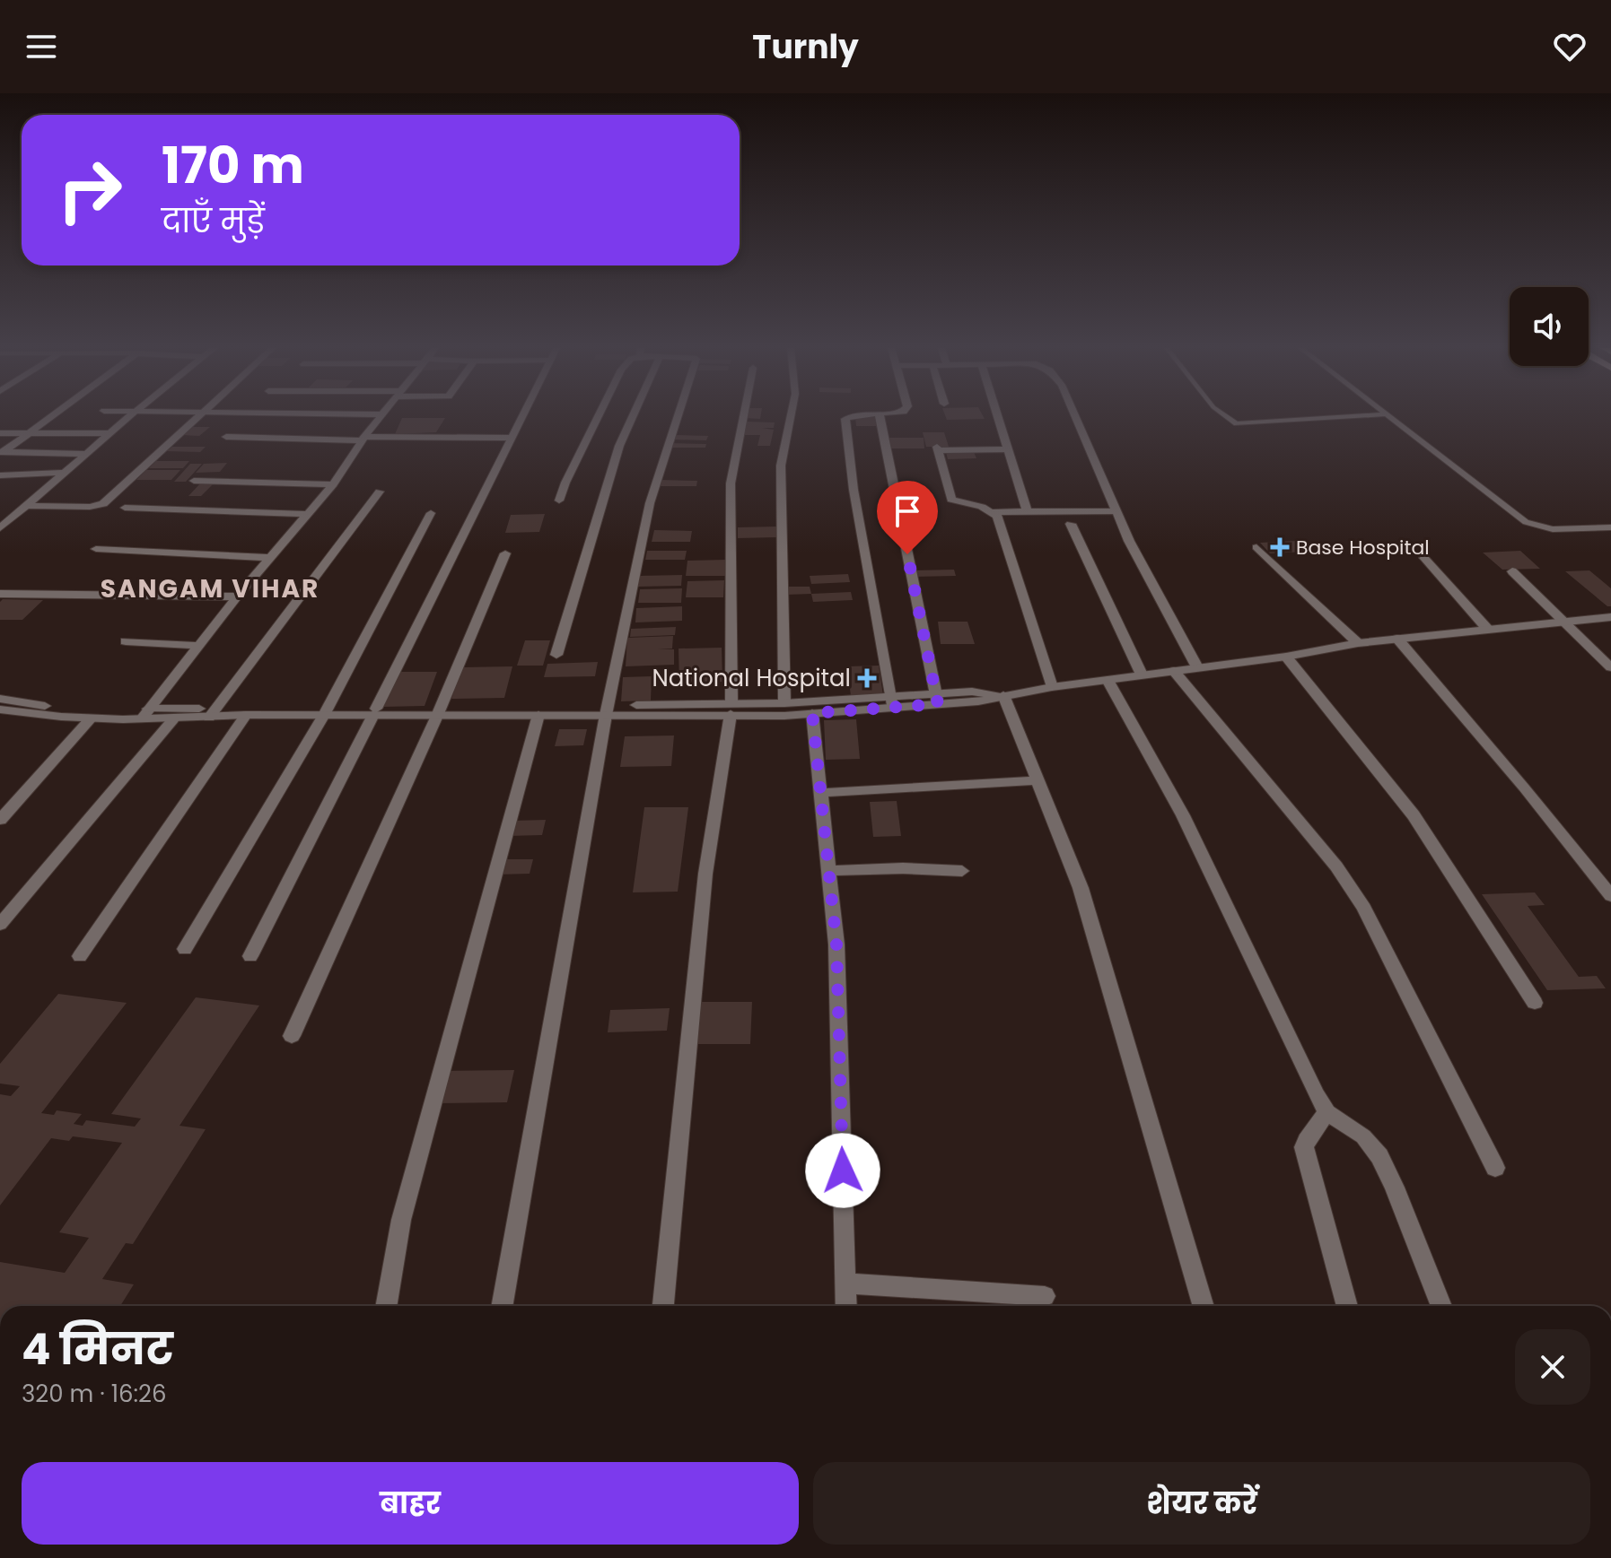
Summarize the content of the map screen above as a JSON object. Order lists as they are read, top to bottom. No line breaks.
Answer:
{"districts":["SANGAM VIHAR"],"places":{"health":["Base Hospital","National Hospital"]},"page":{"header":"Turnly","turn":["170 m","दाएँ मुड़ें"],"heading":["4 मिनट","320 m · 16:26"],"buttons":["बाहर","शेयर करें"]}}
